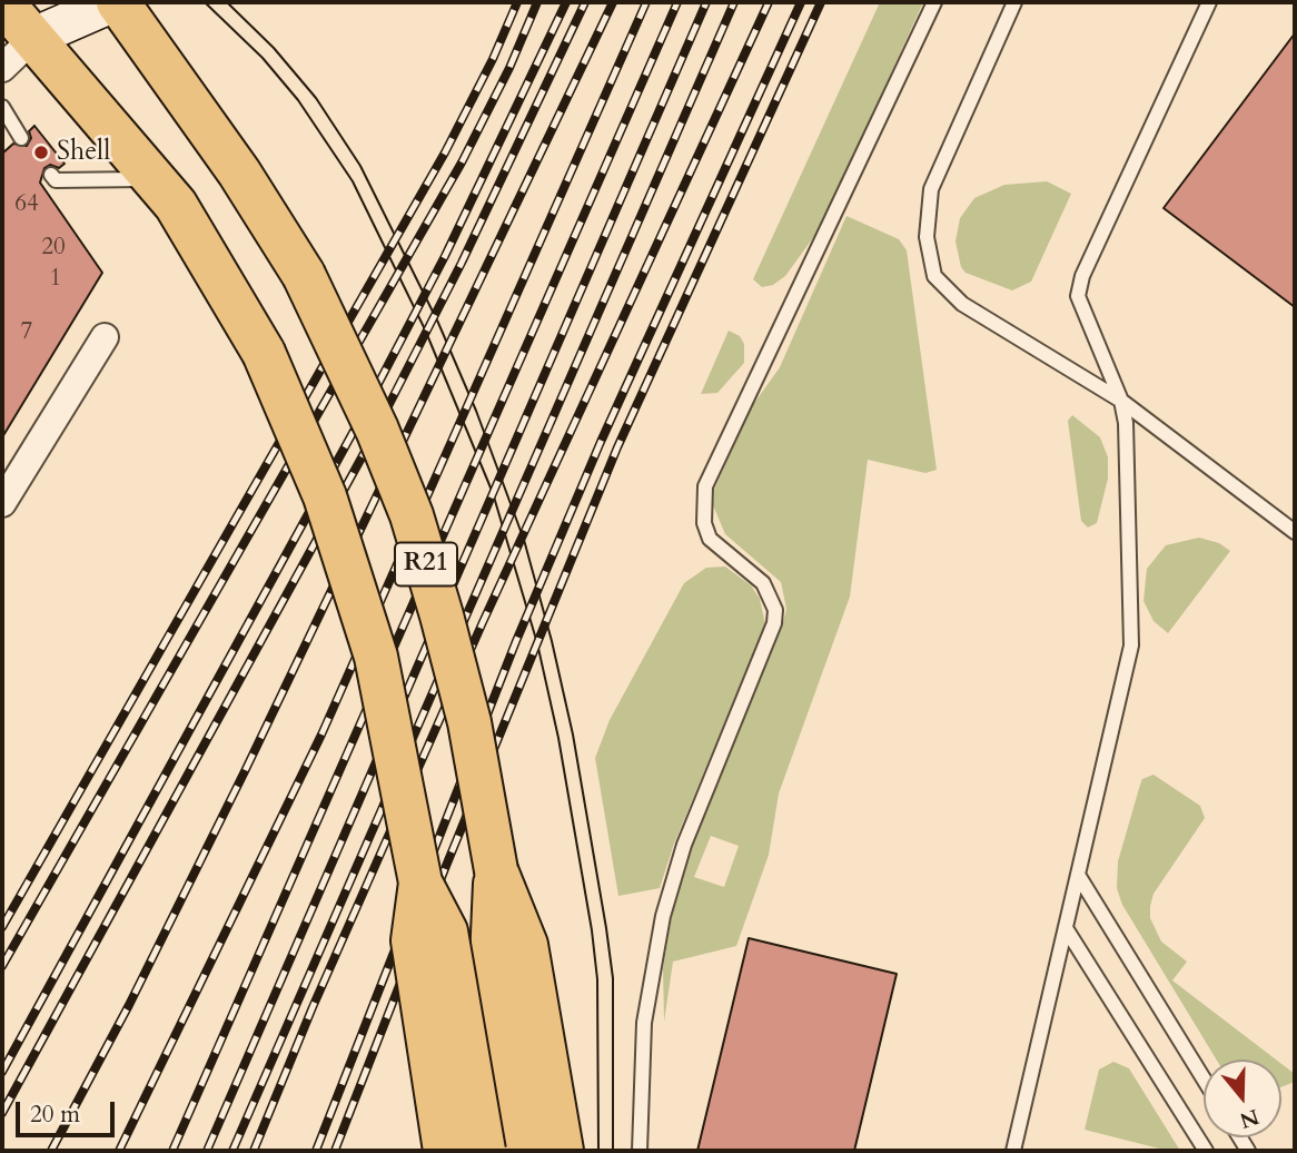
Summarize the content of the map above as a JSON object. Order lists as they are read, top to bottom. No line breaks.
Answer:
{"streets":{"main road":["R21"]},"places":["Shell"],"house_numbers":["64","20","1","7"],"scale_bar":"20 m","north":"bottom"}
